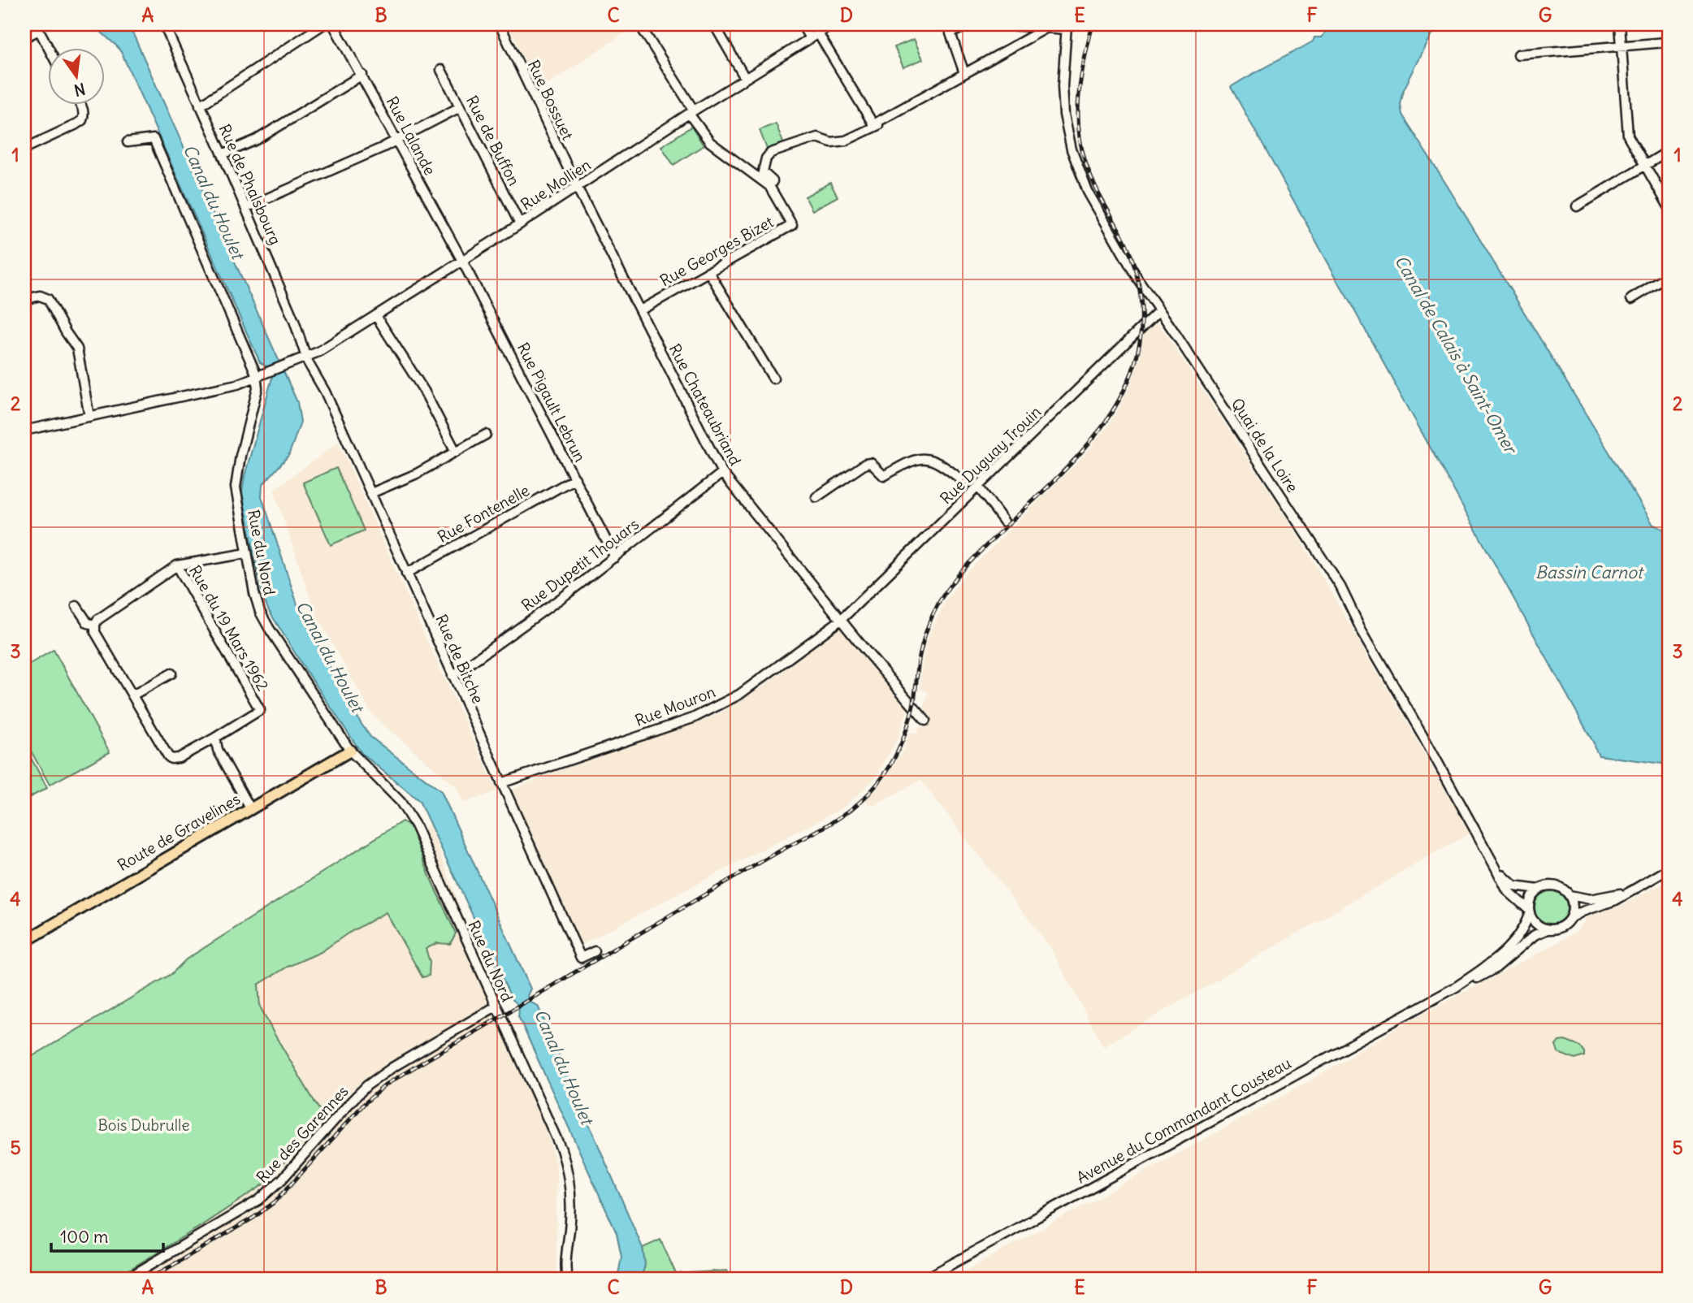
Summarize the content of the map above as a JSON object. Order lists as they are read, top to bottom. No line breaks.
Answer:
{"streets":{"main road":["Route de Gravelines"],"street":["Rue Bossuet","Rue Lalande","Rue de Buffon","Rue de Phalsbourg","Rue Mollien","Rue Georges Bizet","Rue Pigault Lebrun","Rue Chateaubriand","Quai de la Loire","Rue Duguay Trouin","Rue Fontenelle","Rue du Nord","Rue Dupetit Thouars","Rue du 19 Mars 1962","Rue de Bitche","Rue Mouron","Avenue du Commandant Cousteau","Rue des Garennes"]},"crossings":[["Rue Bossuet","Rue Mollien"],["Rue Bossuet","Rue Chateaubriand"],["Rue Lalande","Rue Mollien"],["Rue Lalande","Rue Pigault Lebrun"],["Rue de Buffon","Rue Mollien"],["Rue de Phalsbourg","Rue Mollien"],["Rue de Phalsbourg","Rue de Bitche"],["Rue Mollien","Rue Georges Bizet"],["Rue Mollien","Rue Pigault Lebrun"],["Rue Mollien","Rue Chateaubriand"],["Rue Mollien","Rue du Nord"],["Rue Mollien","Rue de Bitche"],["Rue Georges Bizet","Rue Chateaubriand"],["Rue Pigault Lebrun","Rue Fontenelle"],["Rue Pigault Lebrun","Rue Dupetit Thouars"],["Rue Chateaubriand","Rue Duguay Trouin"],["Rue Chateaubriand","Rue Dupetit Thouars"],["Rue Chateaubriand","Rue Mouron"],["Quai de la Loire","Rue Duguay Trouin"],["Quai de la Loire","Avenue du Commandant Cousteau"],["Rue Duguay Trouin","Rue Mouron"],["Rue Fontenelle","Rue de Bitche"],["Rue du Nord","Rue du 19 Mars 1962"],["Rue du Nord","Route de Gravelines"],["Rue du Nord","Rue des Garennes"],["Rue Dupetit Thouars","Rue de Bitche"],["Rue de Bitche","Rue Mouron"]],"water":["Canal du Houlet","Canal de Calais à Saint-Omer","Bassin Carnot"],"parks":["Bois Dubrulle"],"scale_bar":"100 m","north":"bottom","grid":{"columns":["A","B","C","D","E","F","G"],"rows":["1","2","3","4","5"]}}
